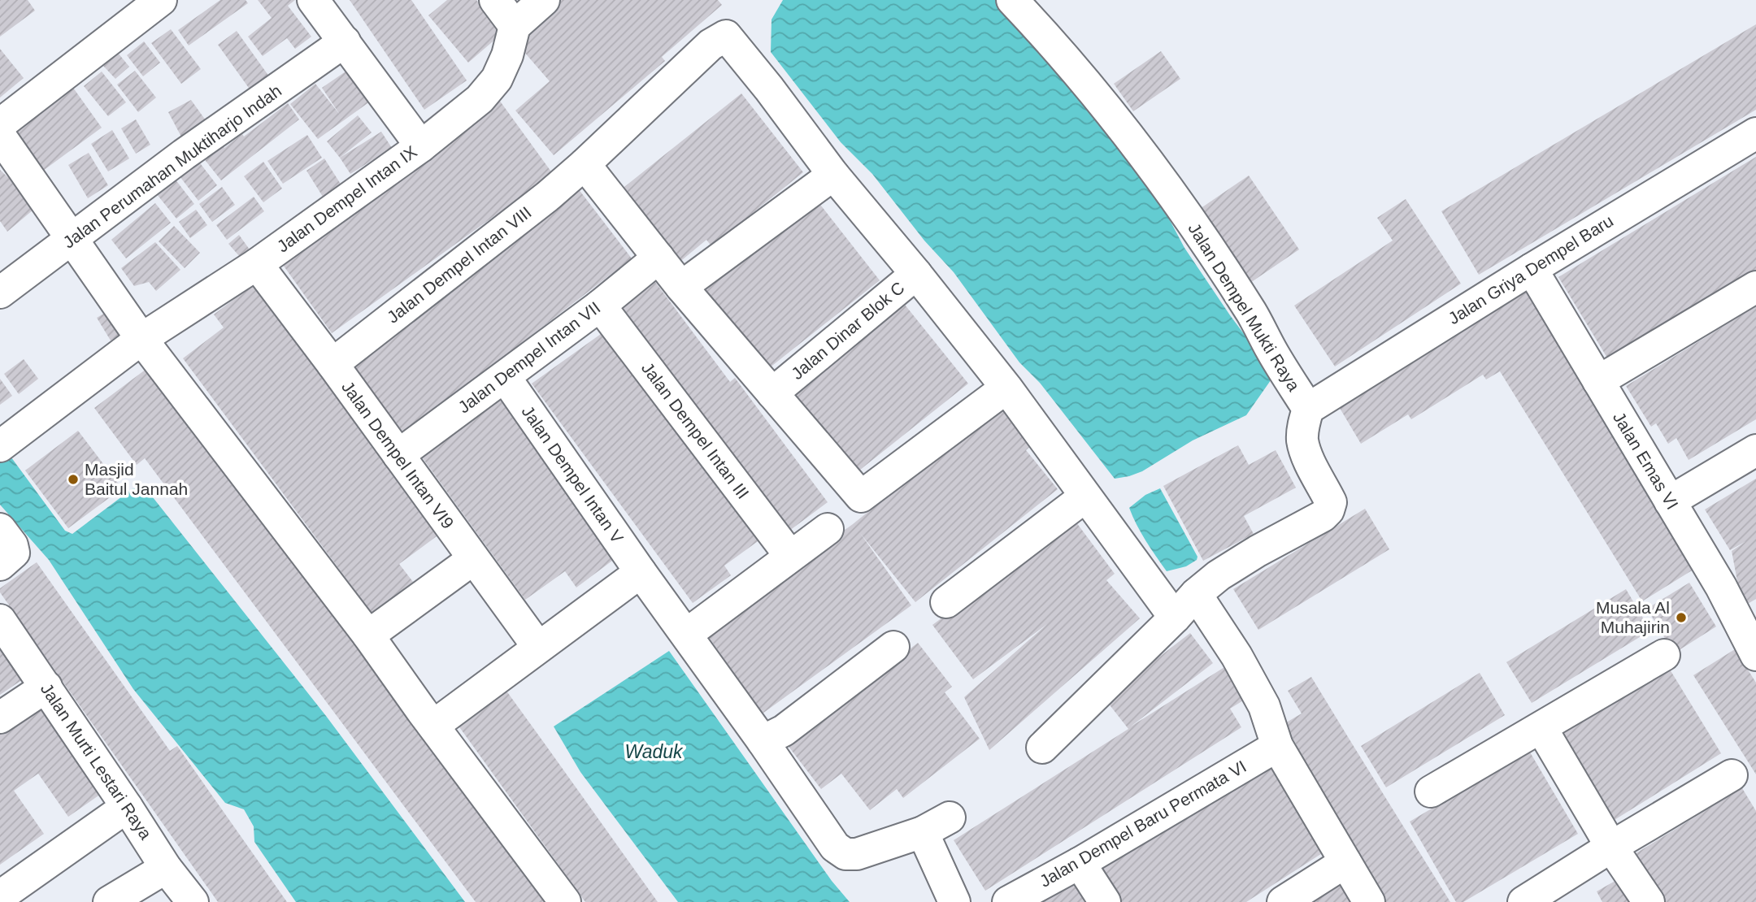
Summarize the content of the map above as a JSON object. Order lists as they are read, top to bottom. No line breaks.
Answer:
{"streets":{"street":["Jalan Perumahan Muktiharjo Indah","Jalan Dempel Intan IX","Jalan Dempel Intan VIII","Jalan Griya Dempel Baru","Jalan Dempel Mukti Raya","Jalan Dinar Blok C","Jalan Dempel Intan VII","Jalan Dempel Intan III","Jalan Dempel Intan VI9","Jalan Emas VI","Jalan Dempel Intan V","Jalan Murti Lestari Raya","Jalan Dempel Baru Permata VI"]},"crossings":[["Jalan Dempel Intan IX","Jalan Dempel Intan VI9"],["Jalan Dempel Intan VIII","Jalan Dempel Intan VI9"],["Jalan Griya Dempel Baru","Jalan Dempel Mukti Raya"],["Jalan Griya Dempel Baru","Jalan Emas VI"],["Jalan Dempel Intan VII","Jalan Dempel Intan III"],["Jalan Dempel Intan VII","Jalan Dempel Intan VI9"],["Jalan Dempel Intan VII","Jalan Dempel Intan V"]],"water":["Waduk"],"places":["Masjid Baitul Jannah","Musala Al Muhajirin"]}
